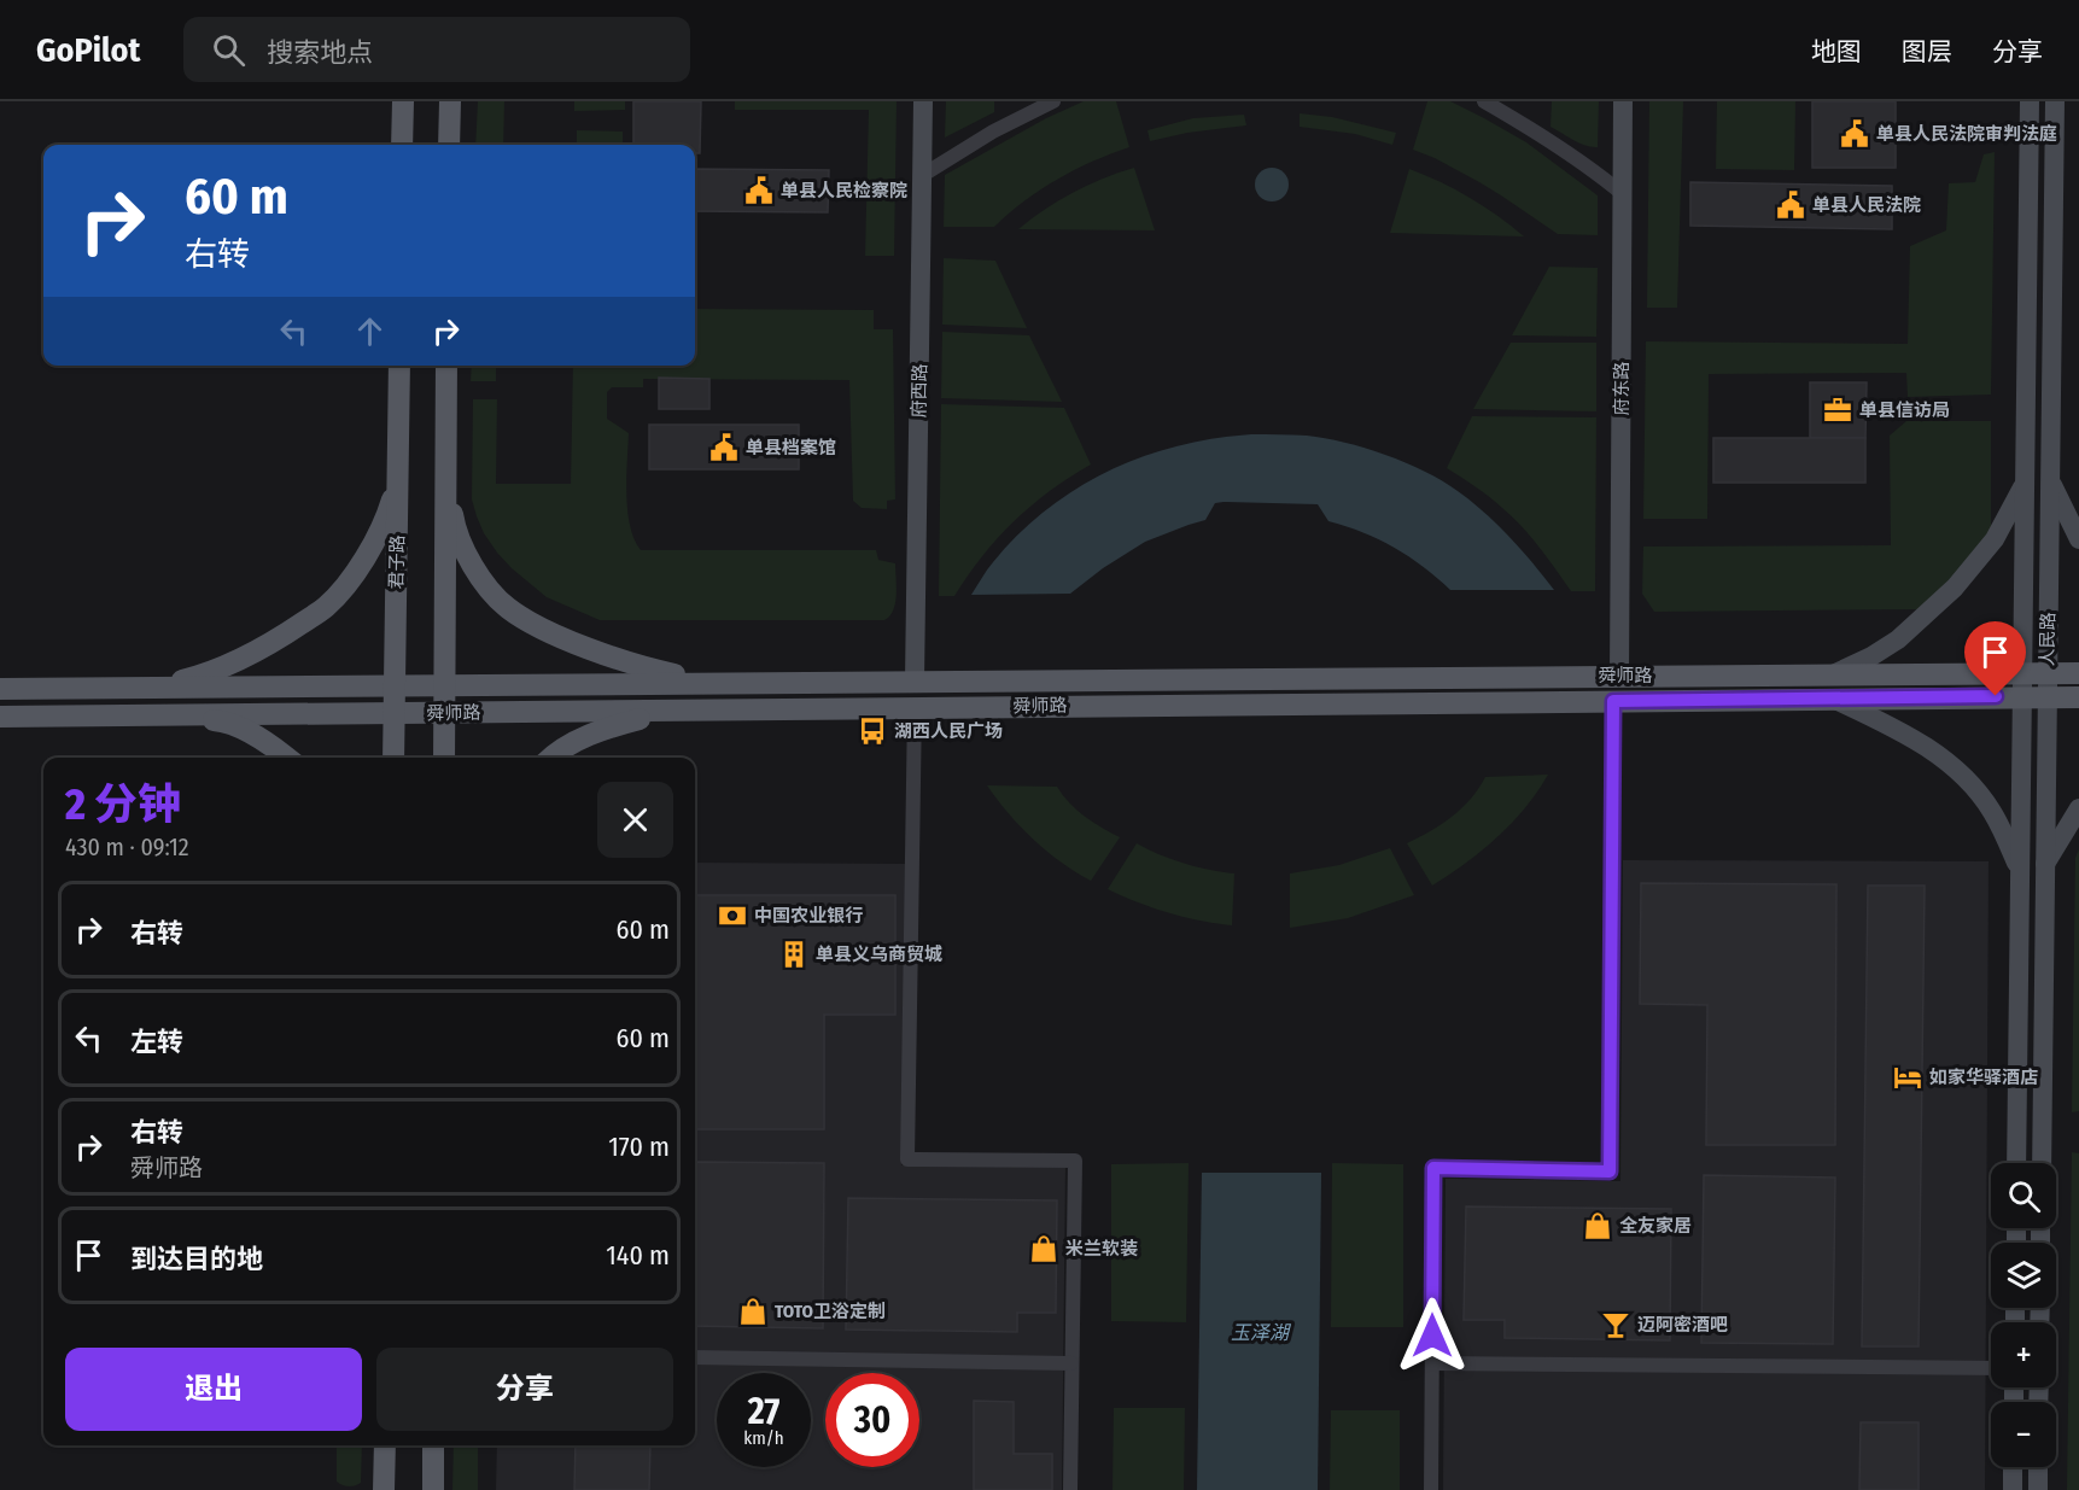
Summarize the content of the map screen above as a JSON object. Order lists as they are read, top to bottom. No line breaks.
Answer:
{"streets":{"main road":["府东路","府西路","君子路","人民路","舜师路"]},"crossings":[["府东路","舜师路"],["府西路","舜师路"],["君子路","舜师路"],["人民路","舜师路"]],"water":["玉泽湖"],"places":{"public building":["单县人民法院审判法庭","单县人民检察院","单县人民法院","单县档案馆"],"office":["单县信访局"],"bus stop":["湖西人民广场"],"bank":["中国农业银行"],"building":["单县义乌商贸城"],"hotel":["如家华驿酒店"],"shop":["全友家居","米兰软装","TOTO卫浴定制"],"bar":["迈阿密酒吧"]},"page":{"header":"GoPilot","search":"搜索地点","nav":["地图","图层","分享"],"turn":["60 m","右转"],"heading":["2 分钟","430 m · 09:12"],"list":[{"name":"右转","value":"60 m"},{"name":"左转","value":"60 m"},{"name":"右转","note":"舜师路","value":"170 m"},{"name":"到达目的地","value":"140 m"}],"map_buttons":["+","−"],"buttons":["退出","分享"],"speed":"27 km/h","limit":"30"}}
